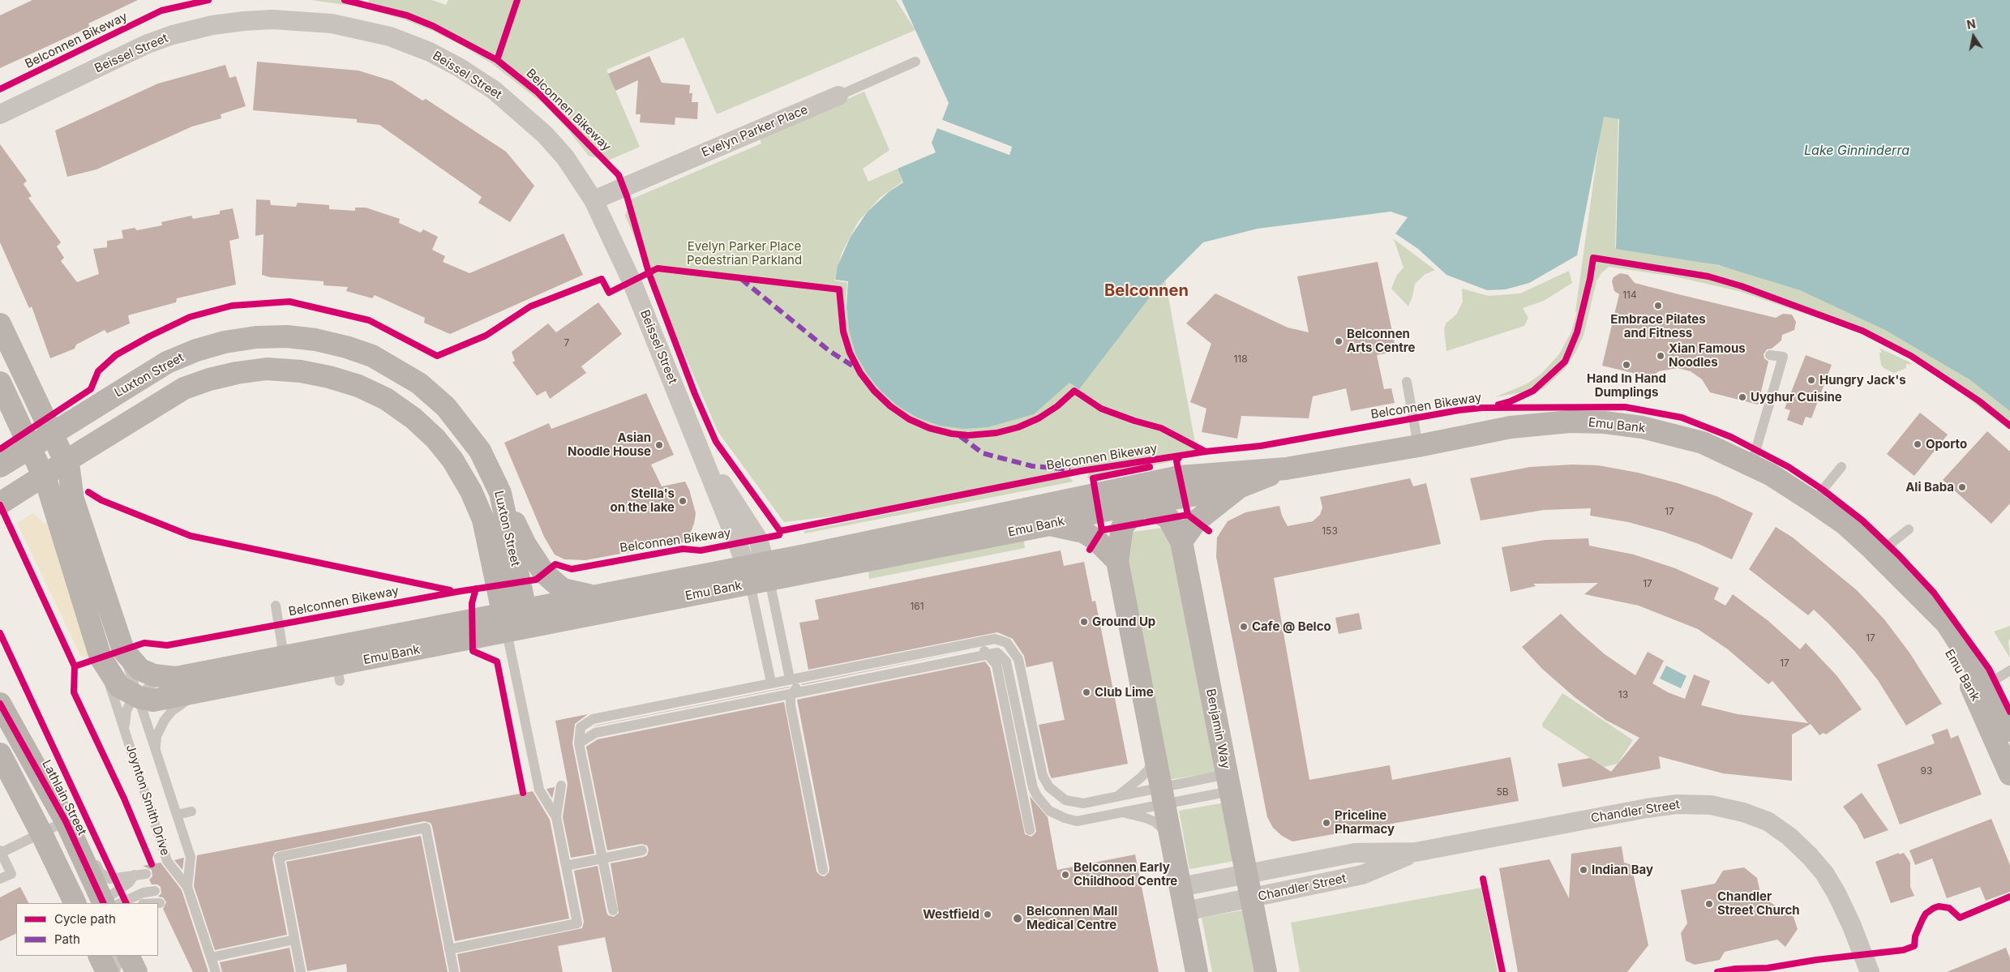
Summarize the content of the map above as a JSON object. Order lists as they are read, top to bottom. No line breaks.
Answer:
{"streets":{"main road":["Luxton Street","Emu Bank","Benjamin Way","Lathlain Street","Joynton Smith Drive"],"street":["Beissel Street","Evelyn Parker Place","Chandler Street"],"cycle path":["Belconnen Bikeway"]},"crossings":[["Beissel Street","Evelyn Parker Place"],["Beissel Street","Emu Bank"],["Luxton Street","Emu Bank"],["Emu Bank","Benjamin Way"],["Emu Bank","Joynton Smith Drive"],["Benjamin Way","Chandler Street"]],"districts":["Belconnen"],"water":["Lake Ginninderra"],"parks":["Evelyn Parker Place Pedestrian Parkland"],"places":["Embrace Pilates and Fitness","Belconnen Arts Centre","Xian Famous Noodles","Hand In Hand Dumplings","Hungry Jack's","Uyghur Cuisine","Oporto","Asian Noodle House","Ali Baba","Stella's on the lake","Ground Up","Cafe @ Belco","Club Lime","Priceline Pharmacy","Indian Bay","Belconnen Early Childhood Centre","Chandler Street Church","Westfield","Belconnen Mall Medical Centre"],"house_numbers":["114","7","118","17","153","17","161","17","17","13","93","5B"],"legend":["Cycle path","Path"],"north":"top"}
